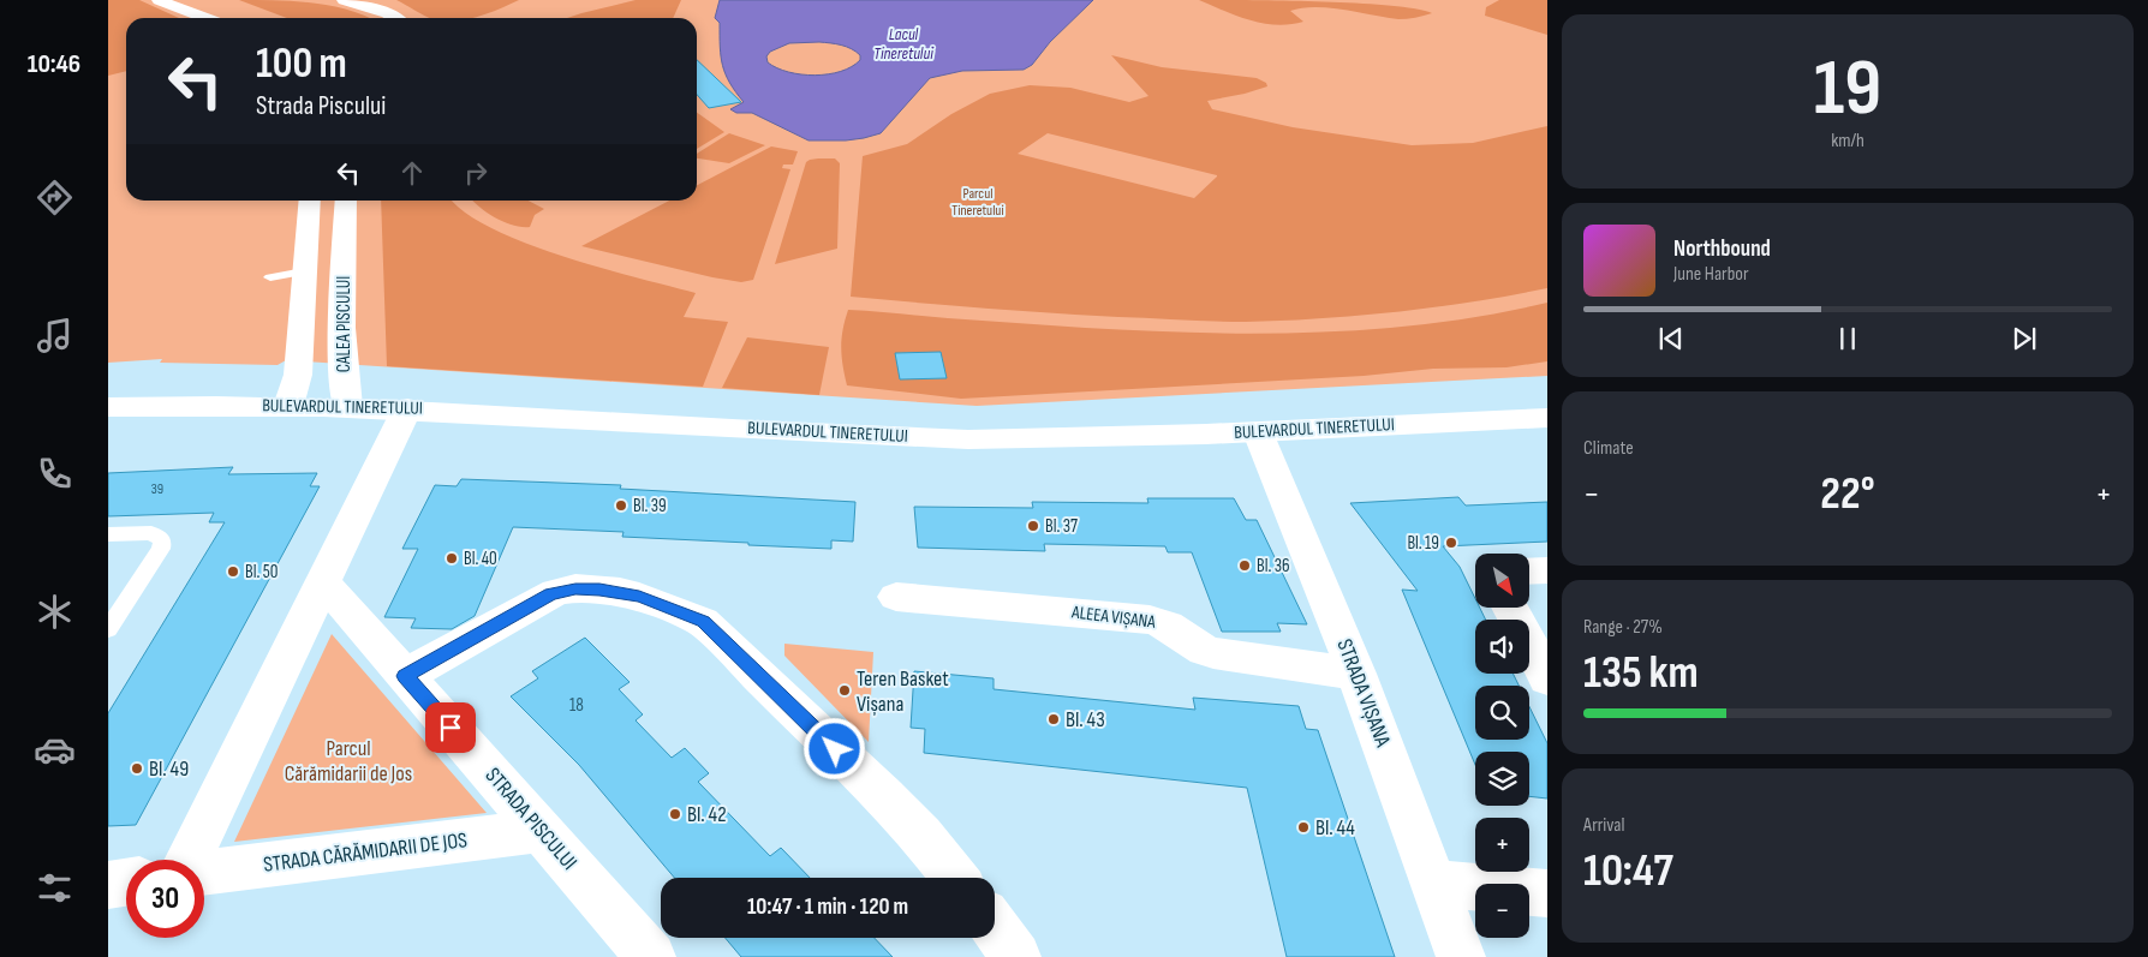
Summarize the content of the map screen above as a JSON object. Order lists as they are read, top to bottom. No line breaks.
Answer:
{"streets":{"street":["CALEA PISCULUI","BULEVARDUL TINERETULUI","ALEEA VIȘANA","STRADA VIȘANA","STRADA PISCULUI","STRADA CĂRĂMIDARII DE JOS"]},"crossings":[["CALEA PISCULUI","BULEVARDUL TINERETULUI"],["BULEVARDUL TINERETULUI","STRADA VIȘANA"],["ALEEA VIȘANA","STRADA VIȘANA"],["STRADA PISCULUI","STRADA CĂRĂMIDARII DE JOS"]],"water":["Lacul Tineretului"],"parks":["Parcul Tineretului","Parcul Cărămidarii de Jos"],"places":["Bl. 39","Bl. 37","Bl. 19","Bl. 40","Bl. 36","Bl. 50","Teren Basket Vișana","Bl. 43","Bl. 49","Bl. 42","Bl. 44"],"house_numbers":["39","18"],"north":"bottom right","page":{"tabs":"10:46","tile":[["19","km/h"],"Climate",["Range · 27%","135 km"],["Arrival","10:47"]],"turn":["100 m","Strada Piscului"],"song":["Northbound","June Harbor"],"heat":["−","22°","+"],"map_buttons":["+","−"],"limit":"30","trip":"10:47 · 1 min · 120 m"}}
